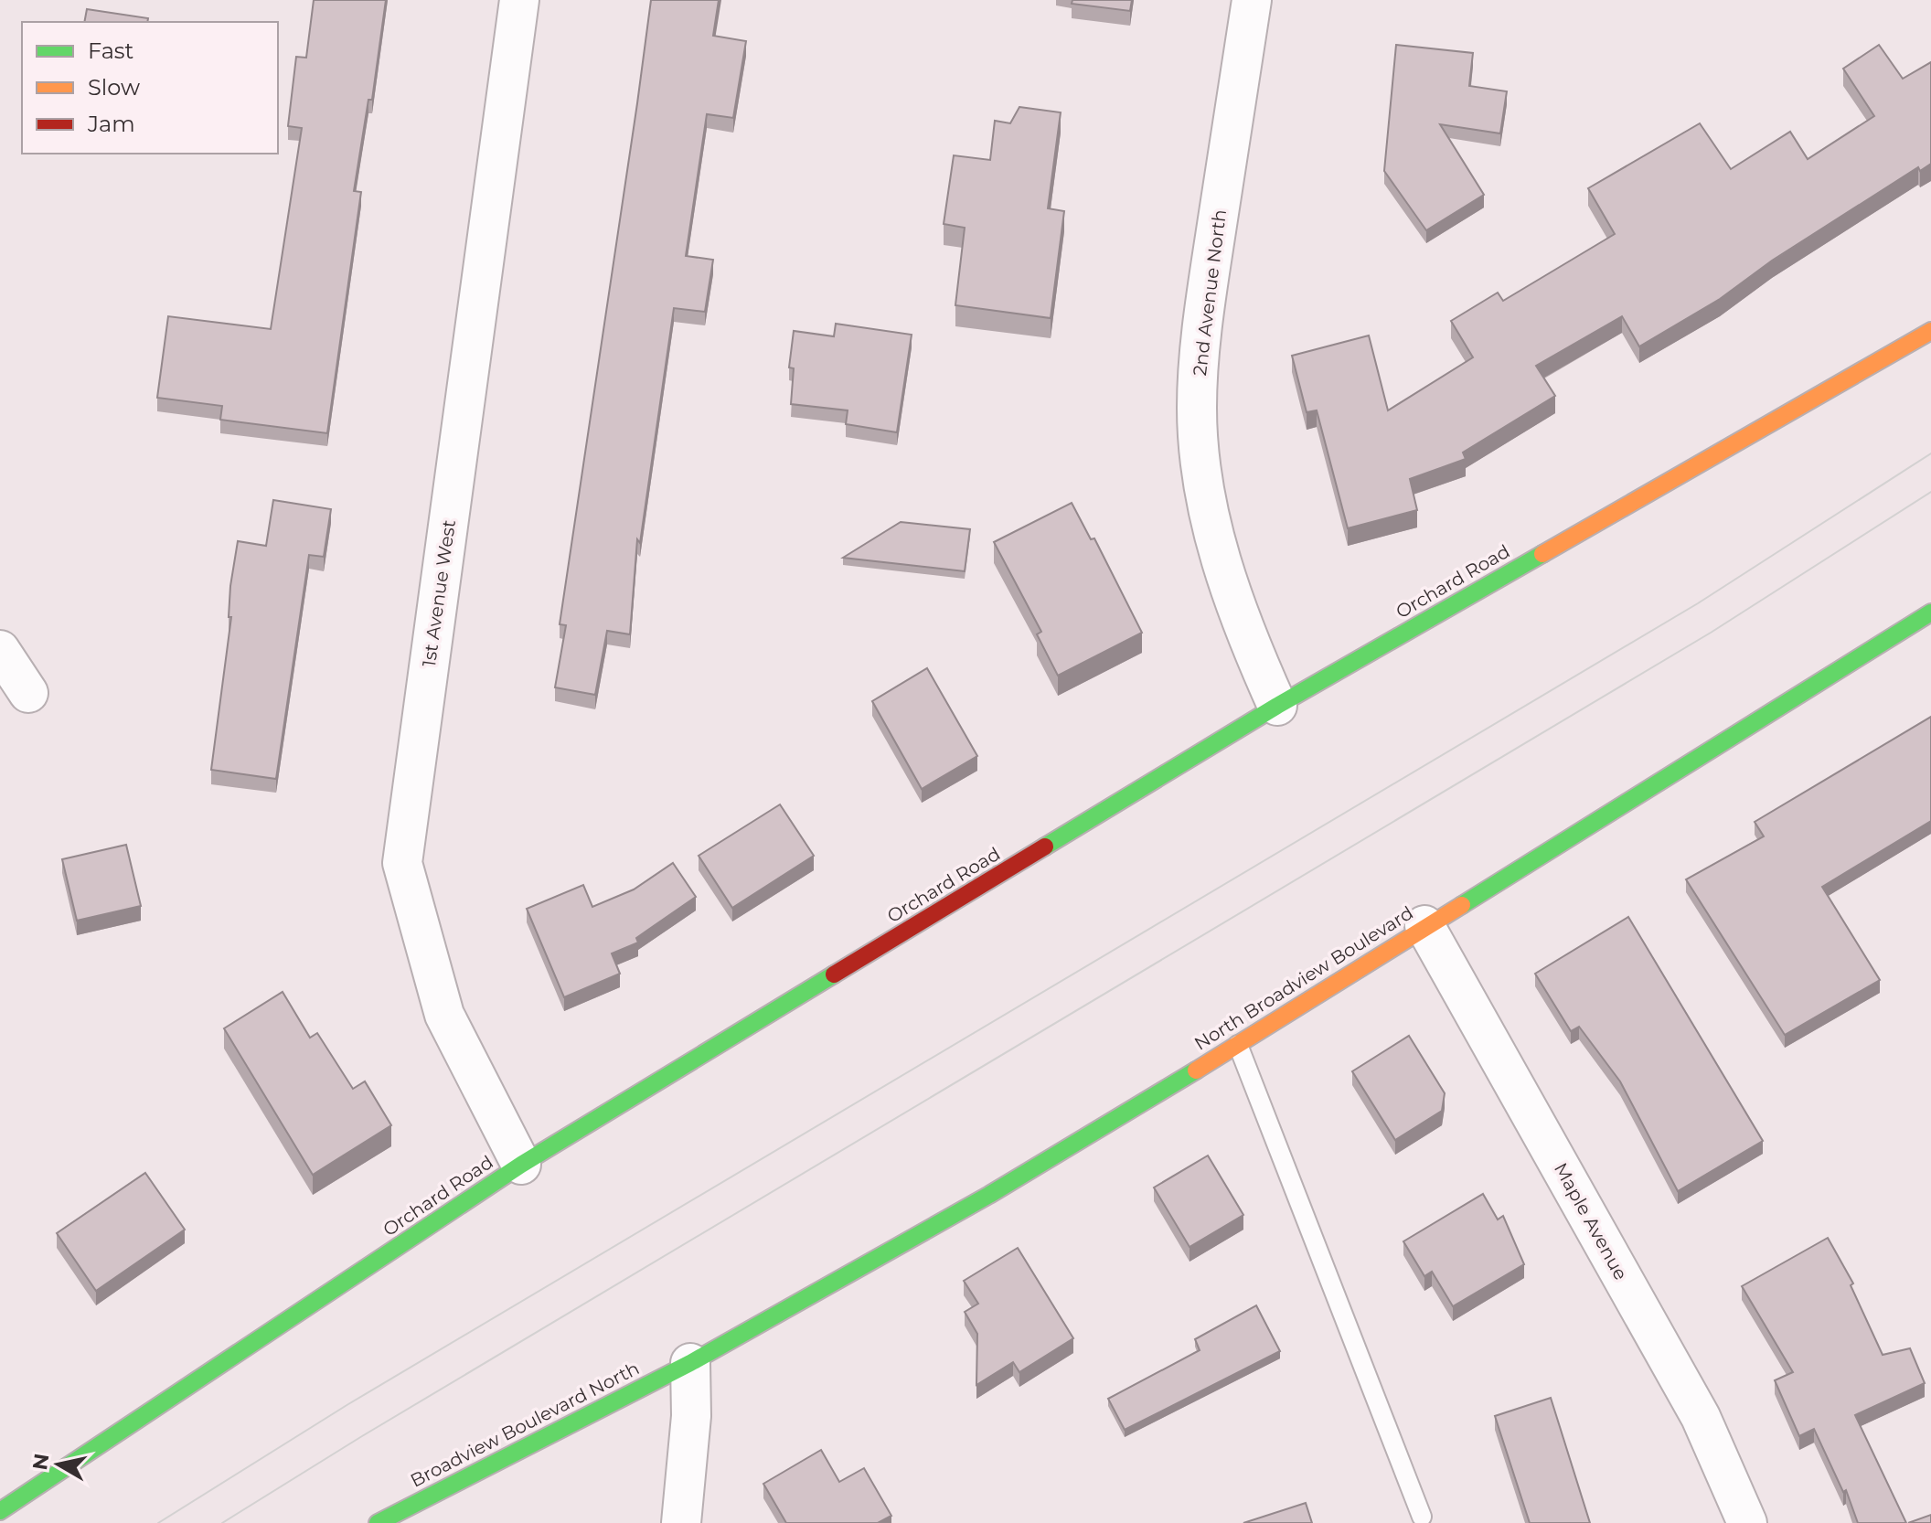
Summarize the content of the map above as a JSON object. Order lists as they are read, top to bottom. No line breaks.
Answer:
{"streets":{"street":["2nd Avenue North","Orchard Road","1st Avenue West","North Broadview Boulevard","Maple Avenue","Broadview Boulevard North"]},"crossings":[["2nd Avenue North","Orchard Road"],["Orchard Road","1st Avenue West"],["North Broadview Boulevard","Maple Avenue"],["North Broadview Boulevard","Broadview Boulevard North"]],"legend":["Fast","Slow","Jam"],"north":"left"}
